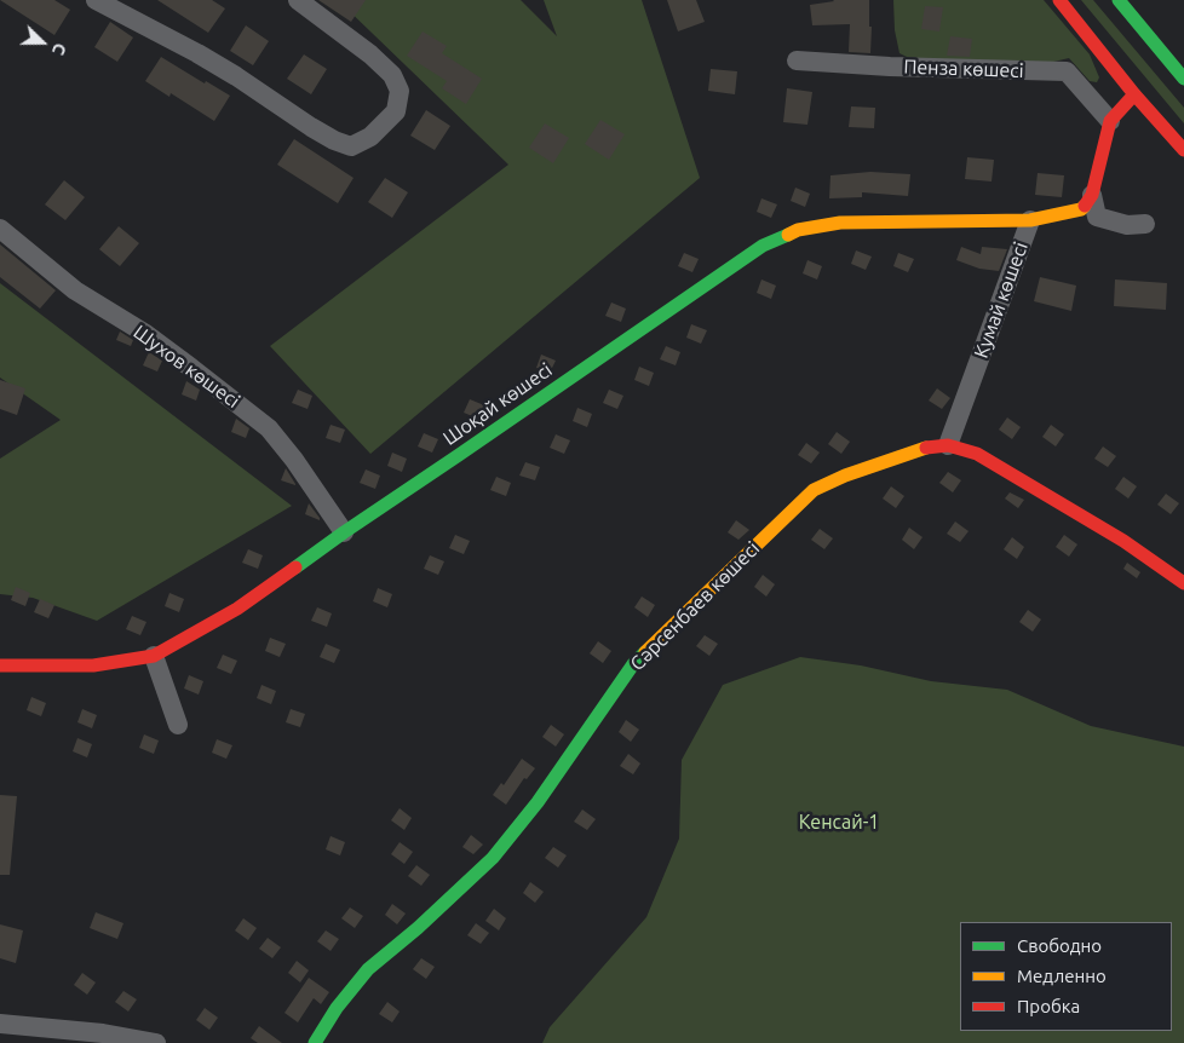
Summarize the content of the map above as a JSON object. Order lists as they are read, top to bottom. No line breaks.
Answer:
{"streets":{"street":["Пенза көшесі","Кумай көшесі","Шухов көшесі","Шоқай көшесі","Сәрсенбаев көшесі"]},"crossings":[["Кумай көшесі","Шоқай көшесі"],["Кумай көшесі","Сәрсенбаев көшесі"],["Шухов көшесі","Шоқай көшесі"]],"parks":["Кенсай-1"],"legend":["Свободно","Медленно","Пробка"],"north":"right"}
